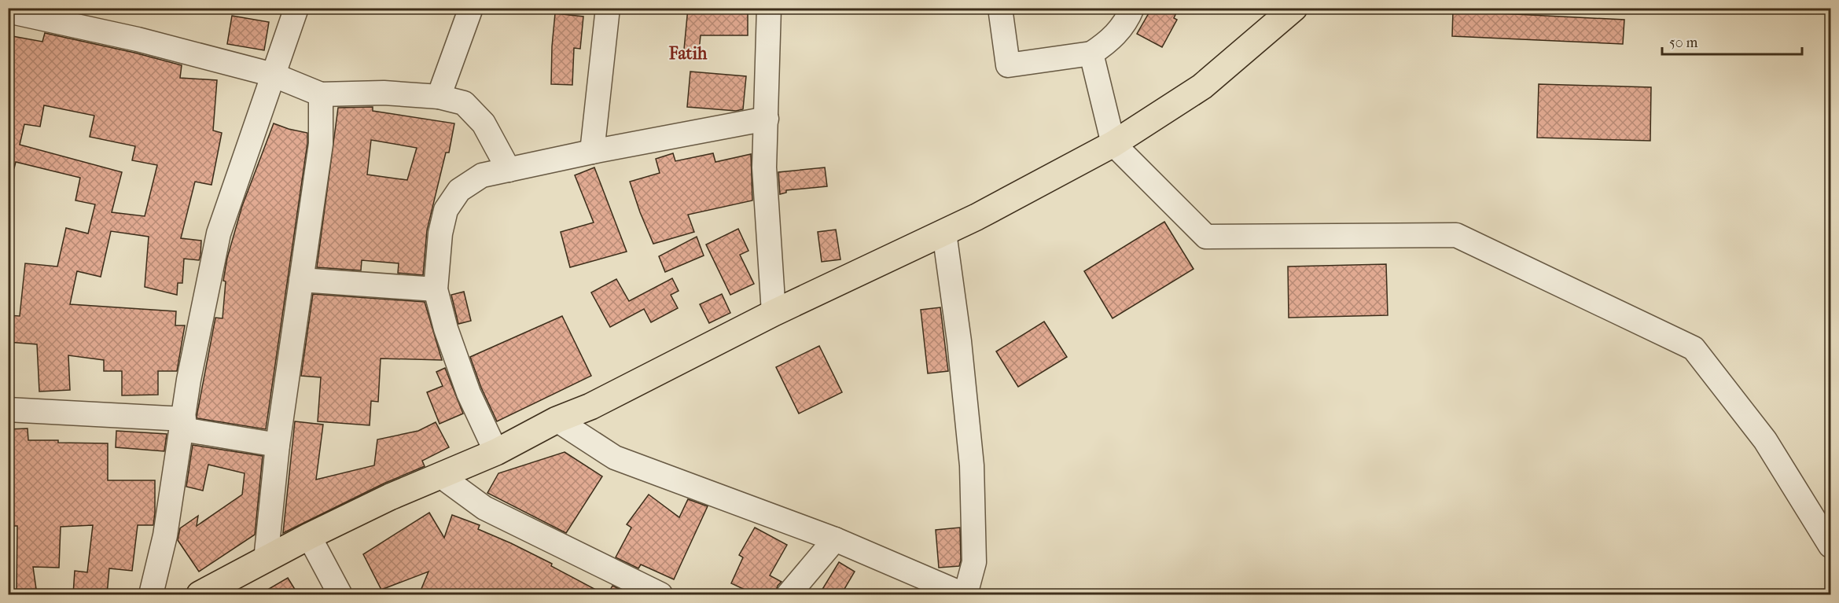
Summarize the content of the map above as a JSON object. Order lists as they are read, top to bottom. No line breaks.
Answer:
{"districts":["Fatih"],"scale_bar":"50 m"}
